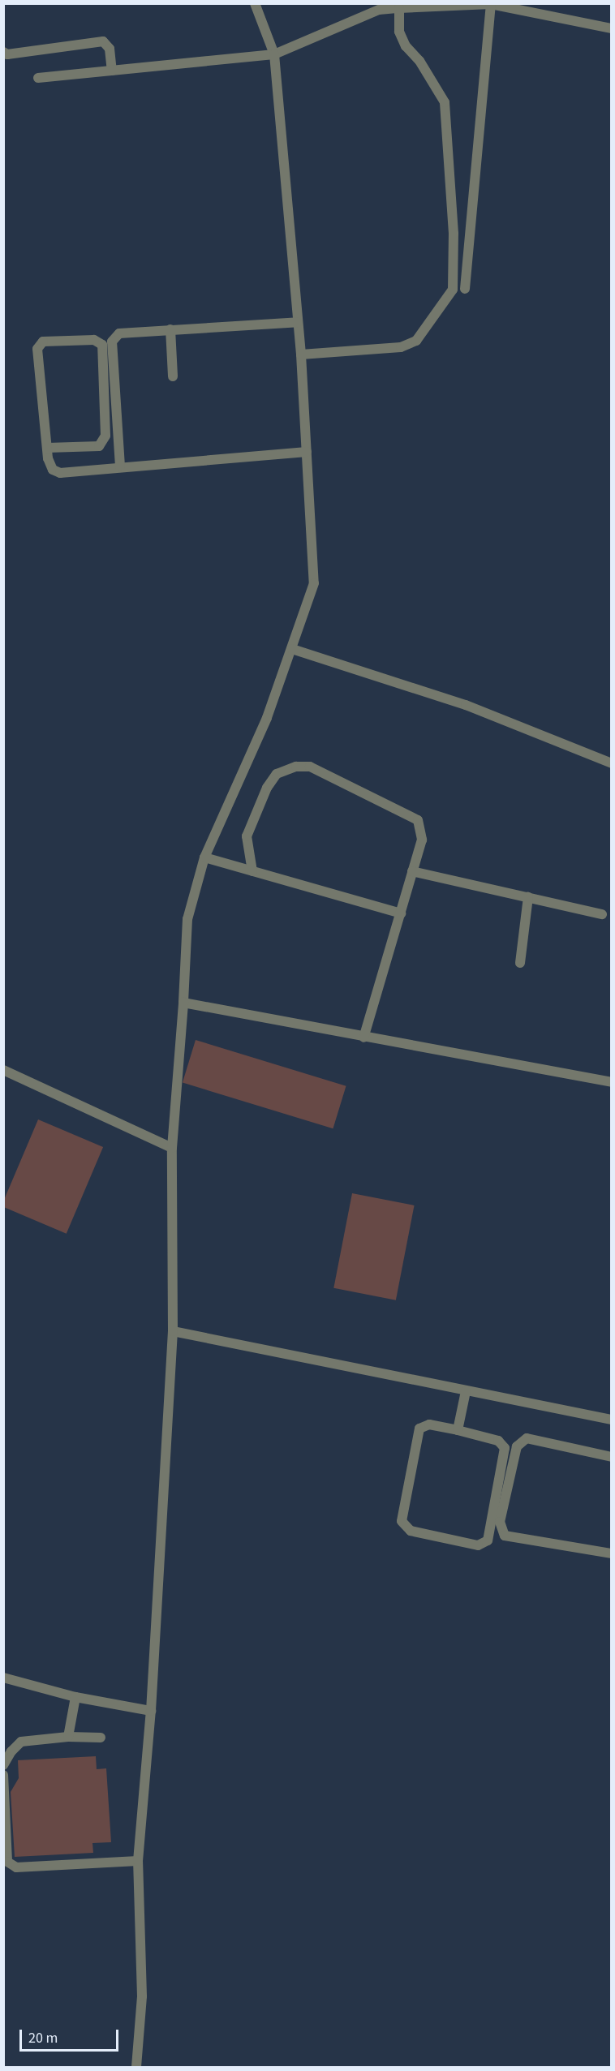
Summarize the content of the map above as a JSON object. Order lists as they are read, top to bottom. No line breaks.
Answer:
{"scale_bar":"20 m"}
